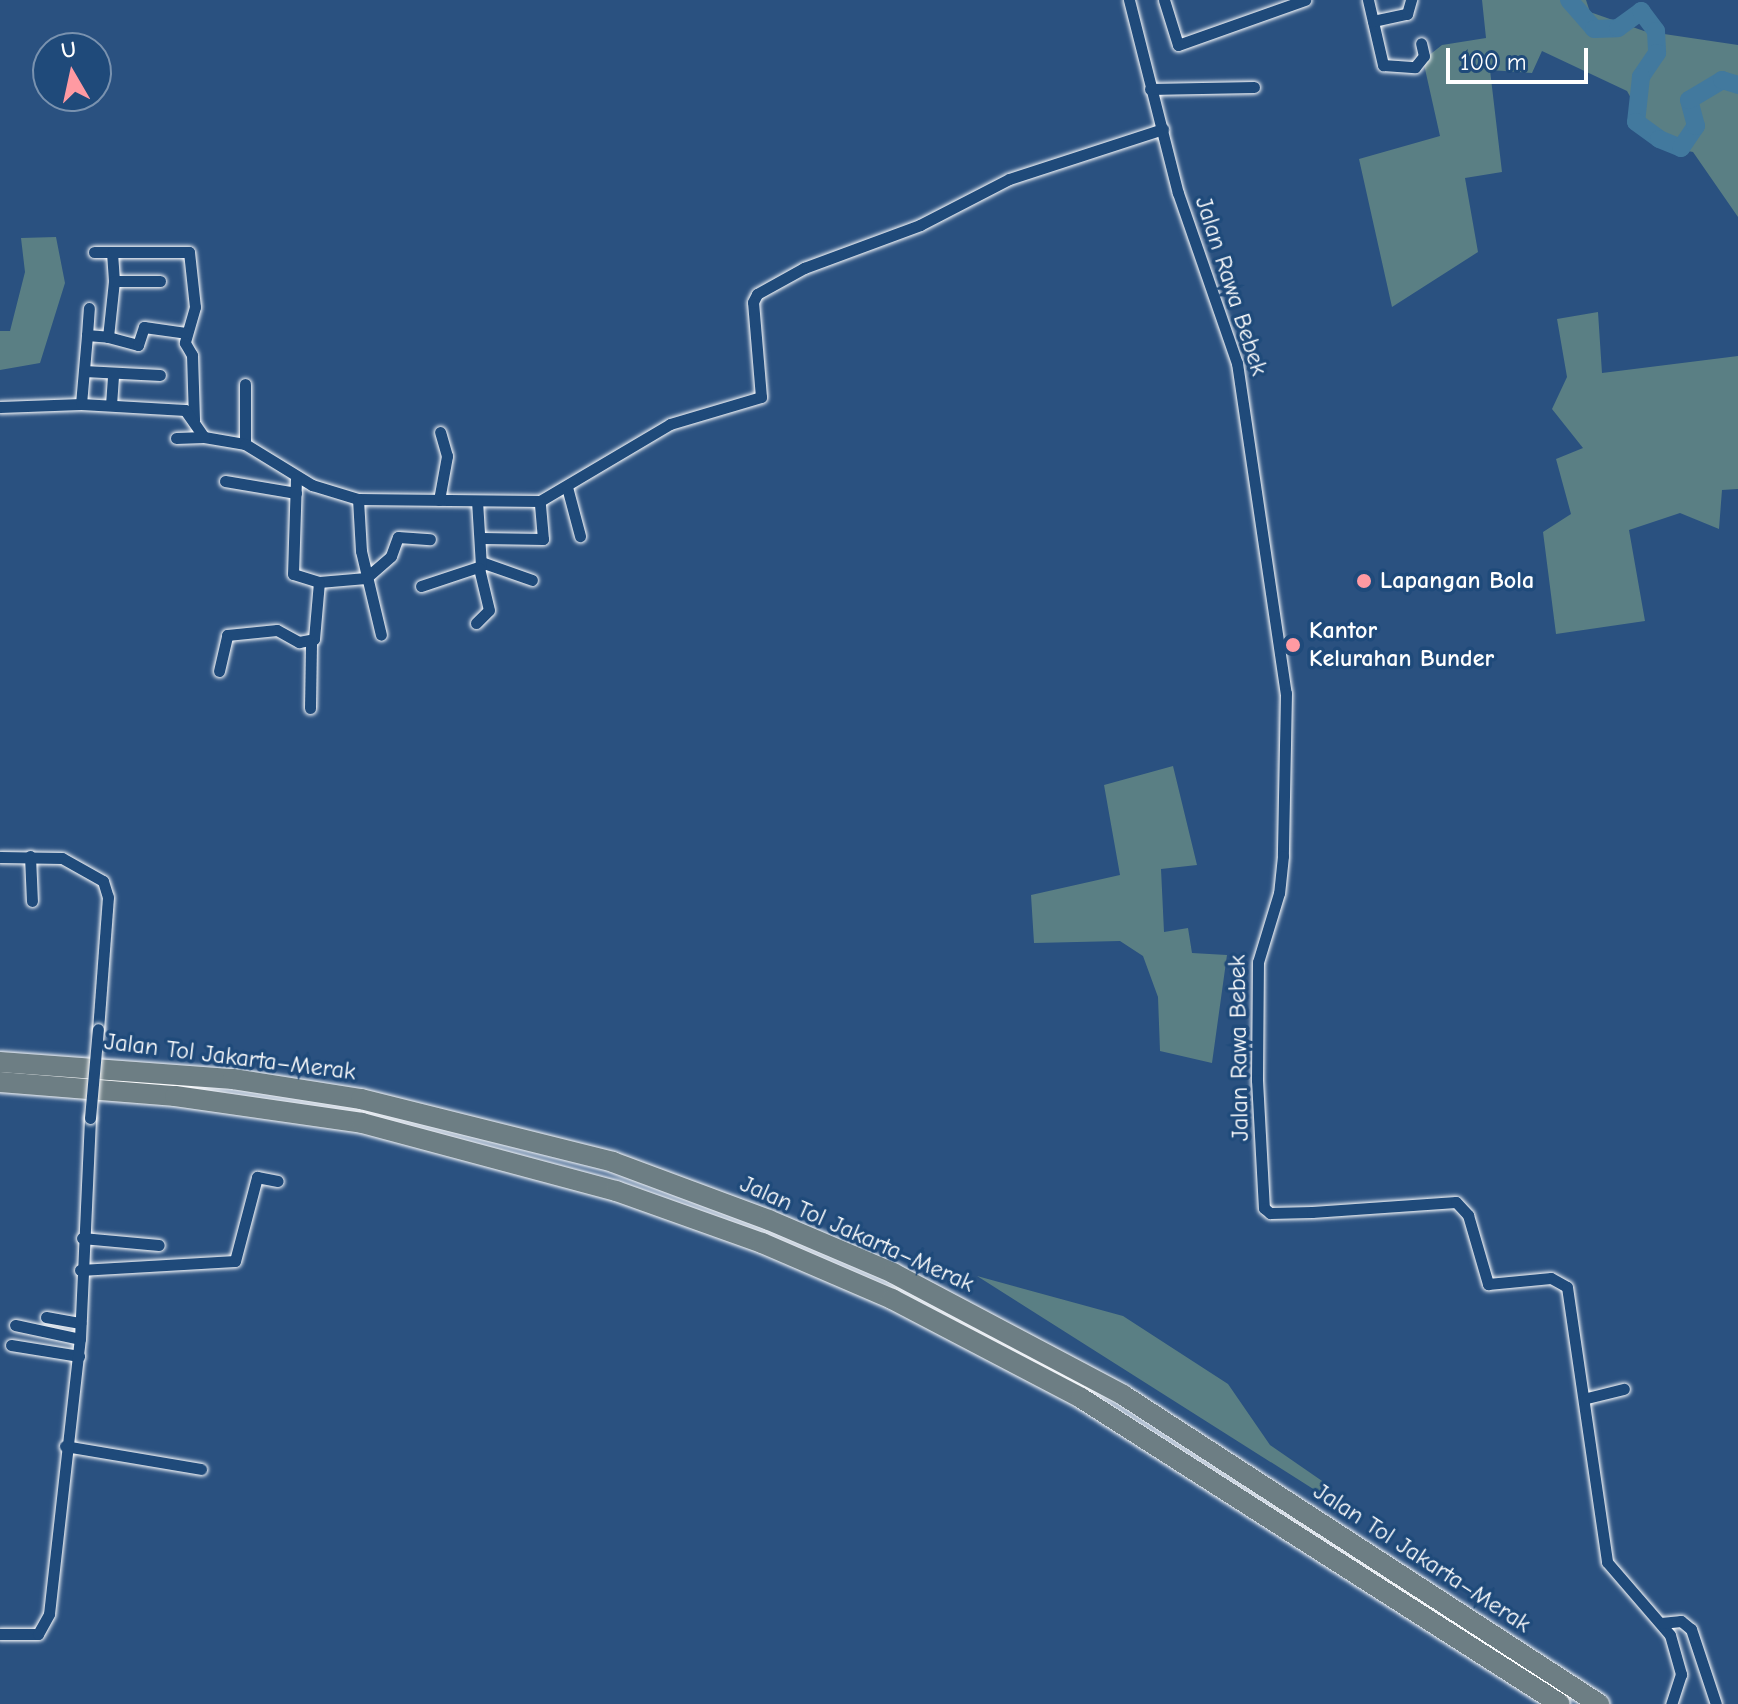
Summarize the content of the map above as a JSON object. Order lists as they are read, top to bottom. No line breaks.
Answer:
{"streets":{"highway":["Jalan Tol Jakarta–Merak"],"street":["Jalan Rawa Bebek"]},"places":["Lapangan Bola","Kantor Kelurahan Bunder"],"scale_bar":"100 m","north":"top"}
